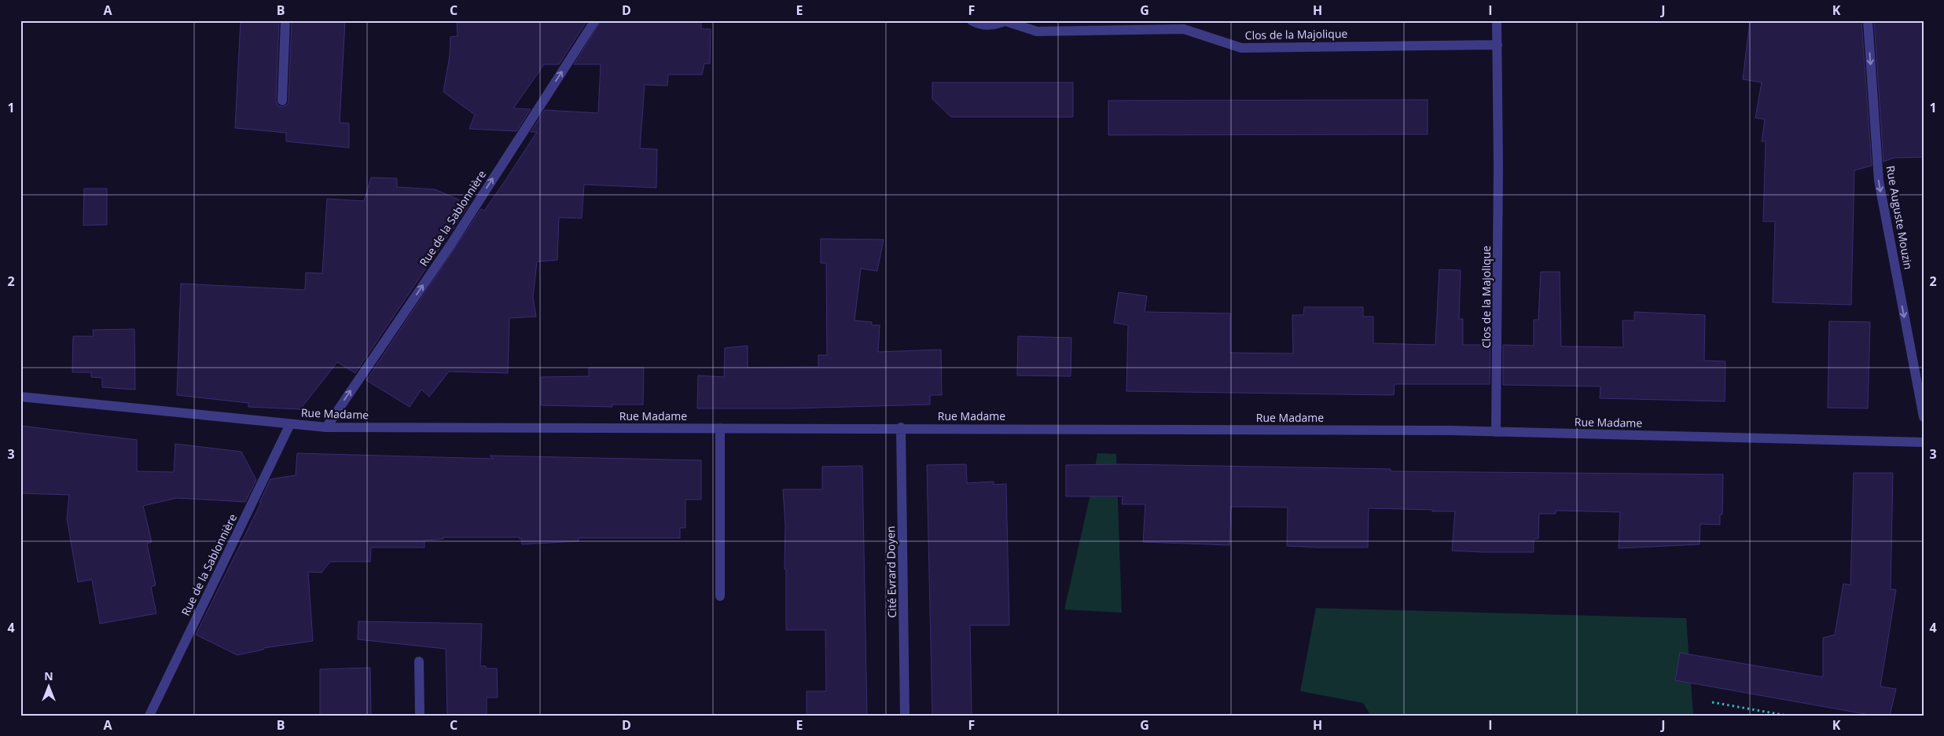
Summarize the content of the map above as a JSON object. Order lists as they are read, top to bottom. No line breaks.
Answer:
{"streets":{"street":["Clos de la Majolique","Rue Auguste Mouzin","Rue de la Sablonnière","Rue Madame","Cité Evrard Doyen"]},"crossings":[["Clos de la Majolique","Rue Madame"],["Rue de la Sablonnière","Rue Madame"],["Rue Madame","Cité Evrard Doyen"]],"one_way":["Rue Auguste Mouzin","Rue de la Sablonnière"],"north":"top","grid":{"columns":["A","B","C","D","E","F","G","H","I","J","K"],"rows":["1","2","3","4"]}}
